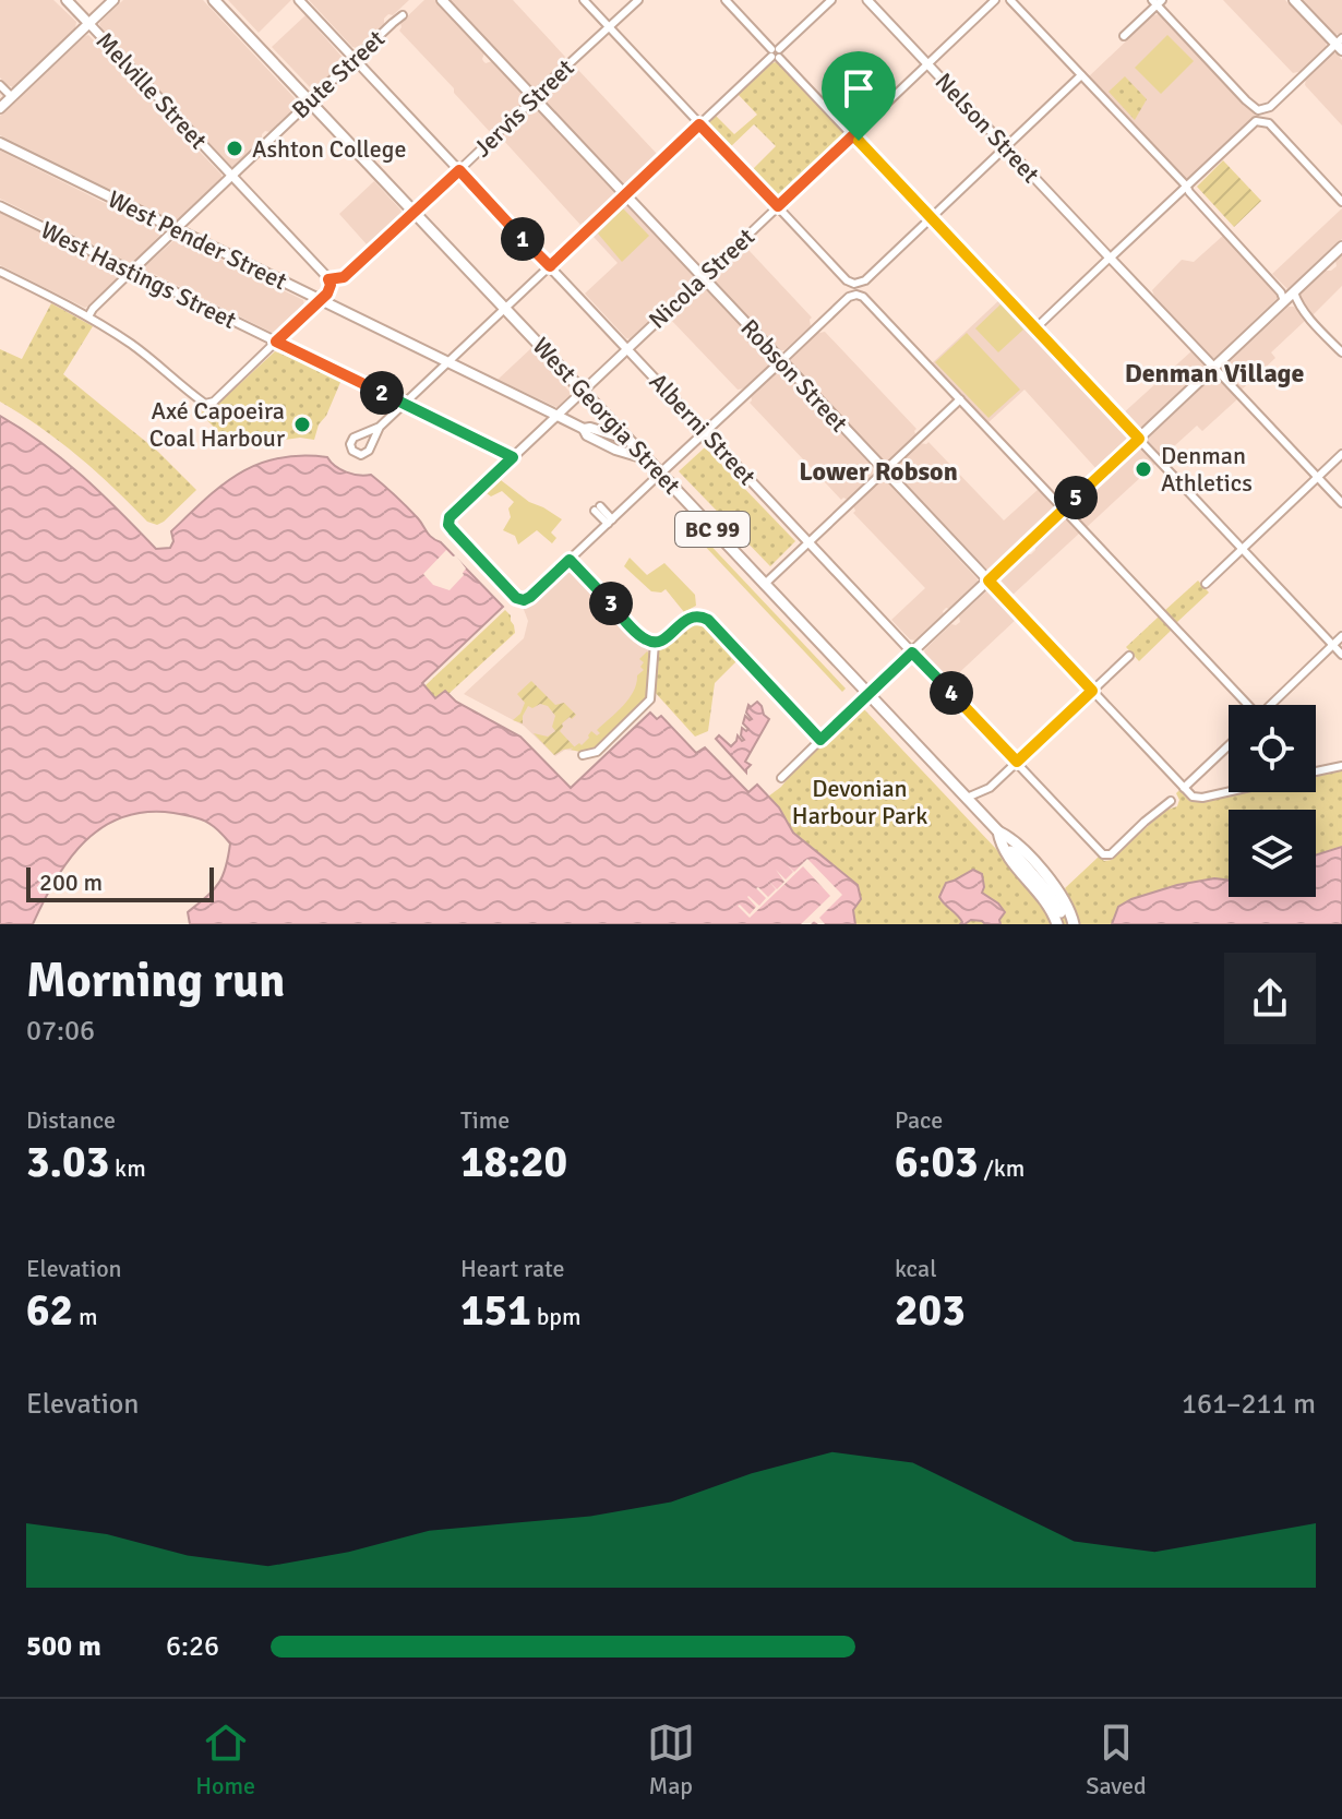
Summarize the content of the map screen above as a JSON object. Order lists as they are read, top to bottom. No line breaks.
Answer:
{"streets":{"highway":["West Georgia Street","BC 99"],"main road":["Melville Street","West Pender Street","Robson Street"],"street":["Bute Street","Jervis Street","Nelson Street","West Hastings Street","Nicola Street","Alberni Street"]},"crossings":[["Bute Street","Melville Street"],["Bute Street","West Pender Street"],["Bute Street","West Hastings Street"],["Bute Street","West Georgia Street"],["Bute Street","Alberni Street"],["Melville Street","Jervis Street"],["Jervis Street","Robson Street"],["Jervis Street","West Georgia Street"],["Jervis Street","Alberni Street"],["Nelson Street","Nicola Street"],["West Pender Street","Nicola Street"],["West Pender Street","West Georgia Street"],["West Hastings Street","Nicola Street"],["Nicola Street","Robson Street"],["Nicola Street","West Georgia Street"],["Nicola Street","Alberni Street"],["West Georgia Street","BC 99"]],"districts":["Denman Village","Lower Robson"],"parks":["Devonian Harbour Park"],"places":["Ashton College","Axé Capoeira Coal Harbour","Denman Athletics"],"scale_bar":"200 m","page":{"pins":["1","2","5","3","4"],"scale":"200 m","heading":["Morning run","07:06"],"stats":[["Distance","3.03 km"],["Time","18:20"],["Pace","6:03 /km"],["Elevation","62 m"],["Heart rate","151 bpm"],["kcal","203"]],"chart":["Elevation","161–211 m"],"list":[{"name":"500 m","note":"6:26"}],"tabs":["Home","Map","Saved"]}}
